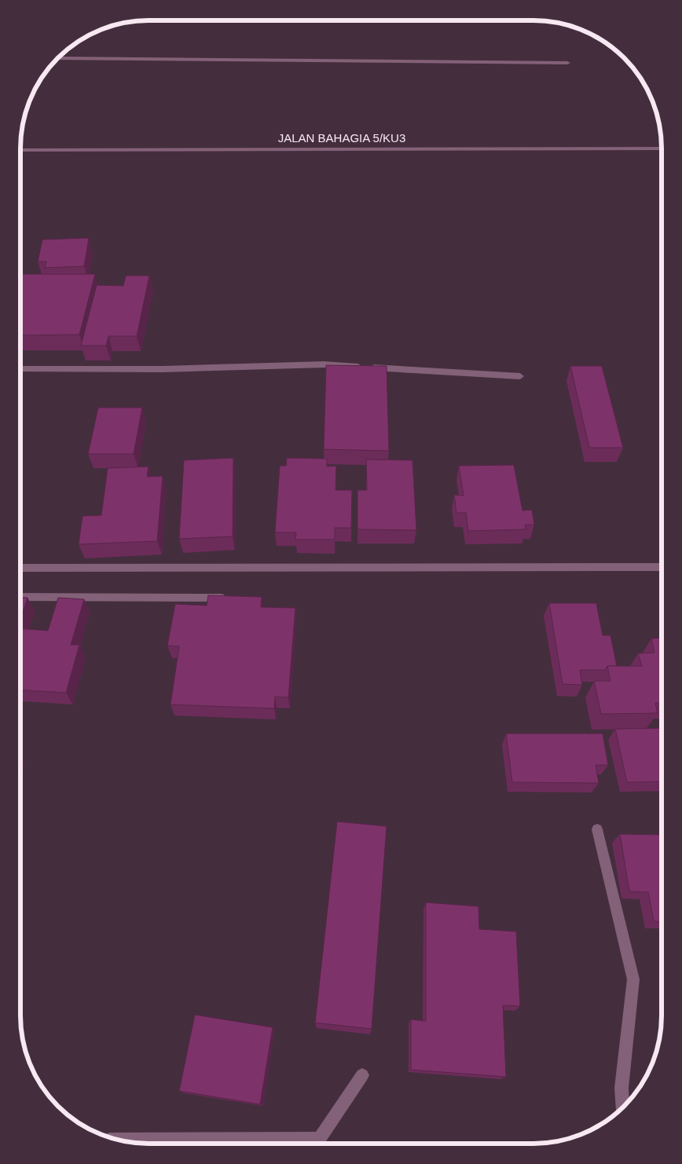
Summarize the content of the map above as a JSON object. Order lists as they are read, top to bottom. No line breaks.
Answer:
{"streets":{"street":["JALAN BAHAGIA 5/KU3"]}}
